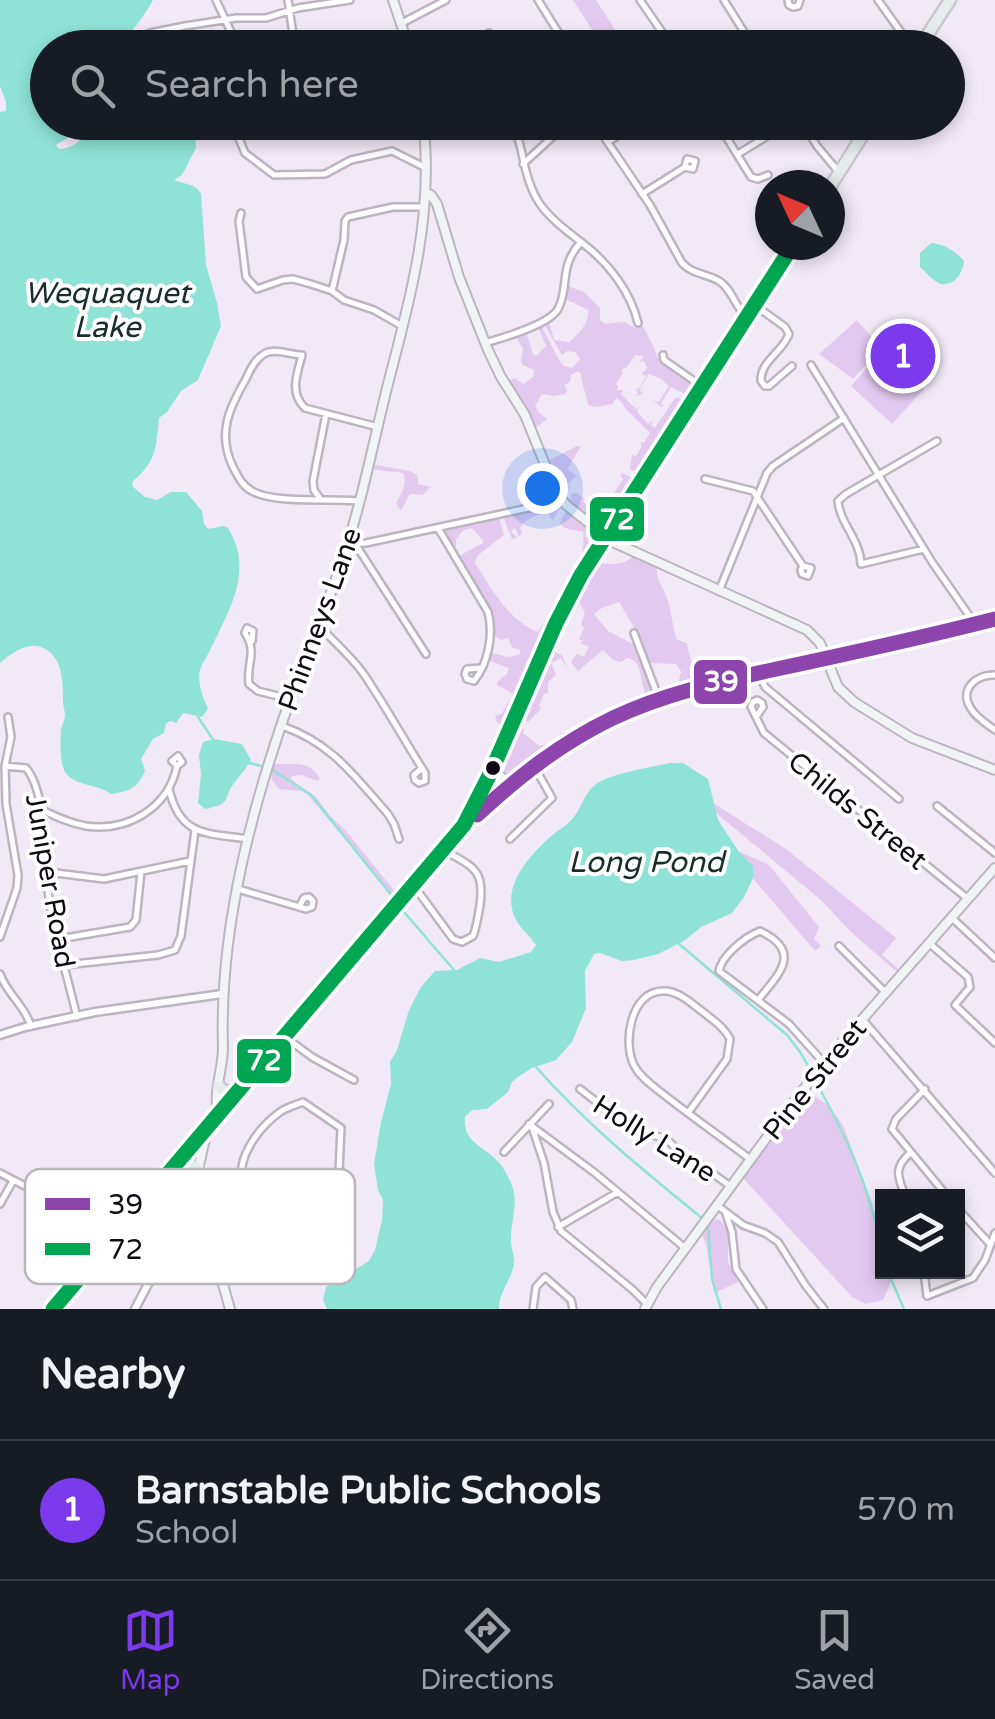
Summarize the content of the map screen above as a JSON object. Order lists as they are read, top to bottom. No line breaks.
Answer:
{"streets":{"main road":["Phinneys Lane","Pine Street"],"street":["Childs Street","Juniper Road","Holly Lane"]},"crossings":[["Childs Street","Pine Street"],["Pine Street","Holly Lane"]],"water":["Wequaquet Lake","Long Pond"],"lines":["transit line 72","transit line 39"],"legend":["39","72"],"north":"top left","page":{"search":"Search here","pins":"1","heading":"Nearby","list":[{"mark":"1","name":"Barnstable Public Schools","note":"School","value":"570 m"}],"nav":["Map","Directions","Saved"]}}
